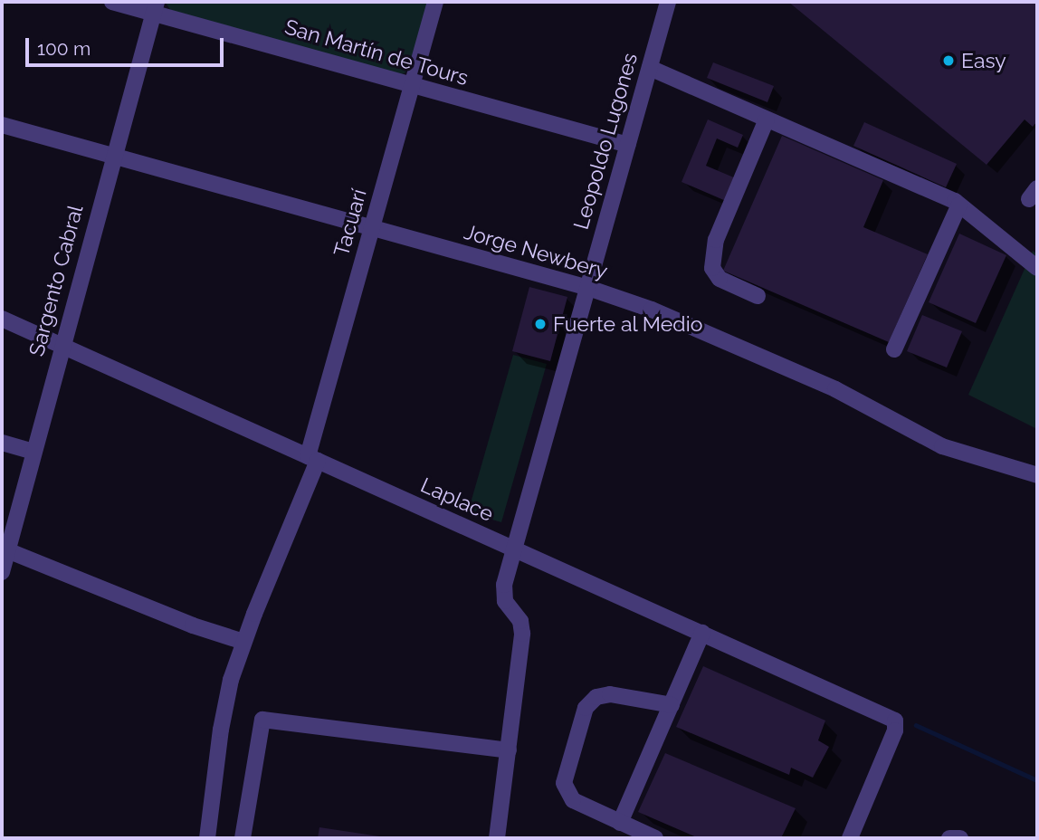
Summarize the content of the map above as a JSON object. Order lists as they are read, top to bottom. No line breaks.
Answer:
{"streets":{"street":["San Martín de Tours","Leopoldo Lugones","Tacuarí","Jorge Newbery","Sargento Cabral","Laplace"]},"crossings":[["San Martín de Tours","Leopoldo Lugones"],["San Martín de Tours","Tacuarí"],["San Martín de Tours","Sargento Cabral"],["Leopoldo Lugones","Jorge Newbery"],["Leopoldo Lugones","Laplace"],["Tacuarí","Jorge Newbery"],["Tacuarí","Laplace"],["Jorge Newbery","Sargento Cabral"],["Sargento Cabral","Laplace"]],"places":["Easy","Fuerte al Medio"],"scale_bar":"100 m"}
